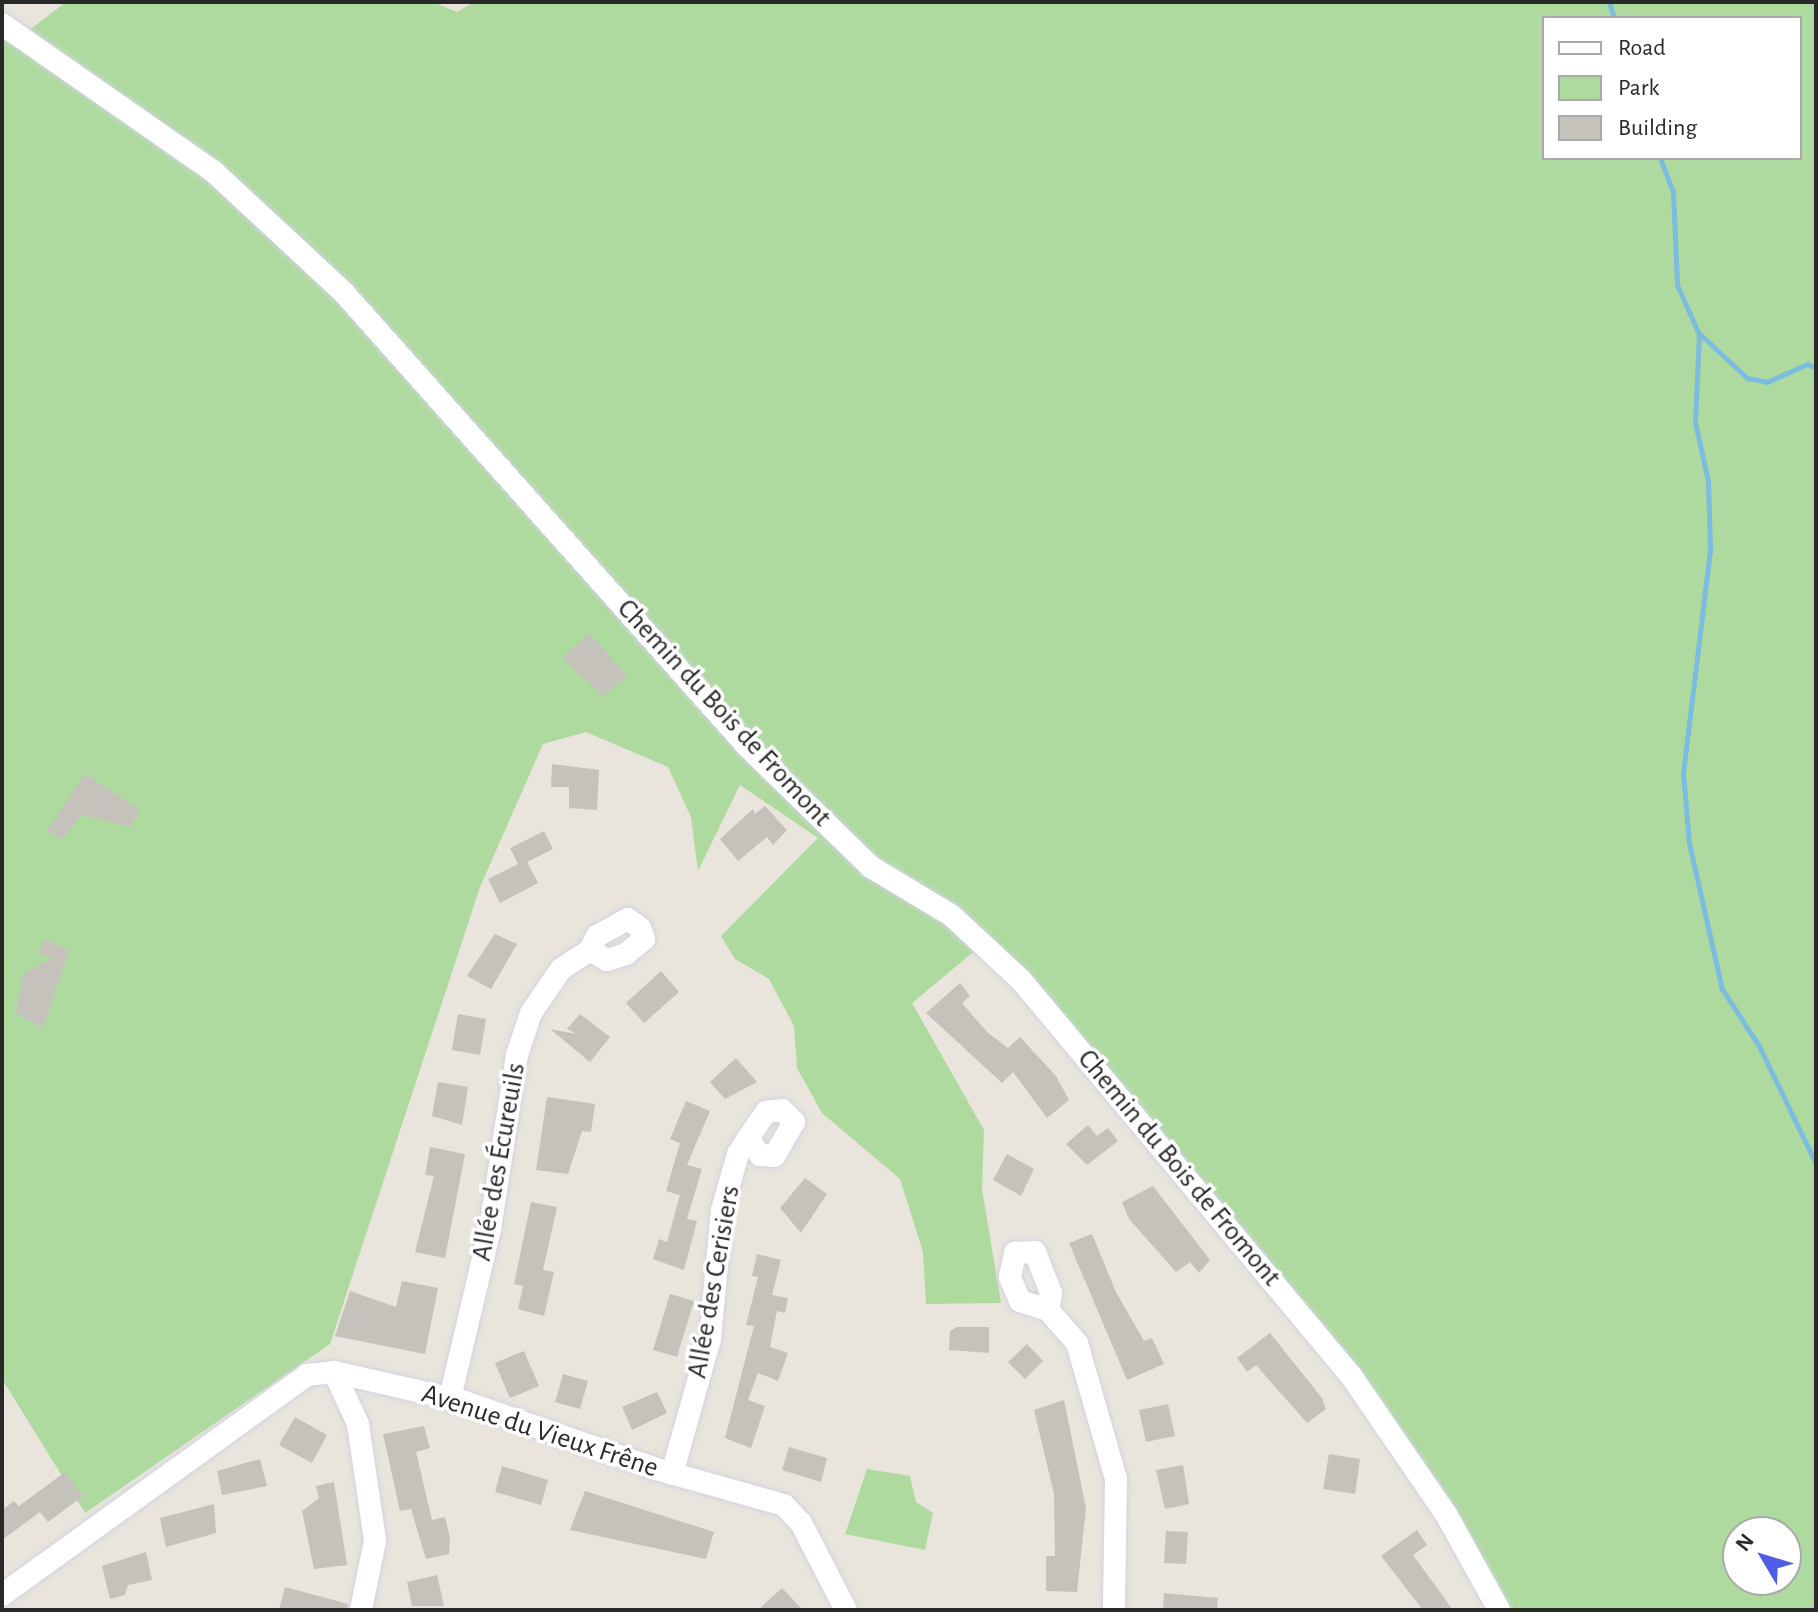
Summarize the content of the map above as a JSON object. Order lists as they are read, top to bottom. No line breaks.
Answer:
{"streets":{"street":["Chemin du Bois de Fromont","Allée des Écureuils","Allée des Cerisiers","Avenue du Vieux Frêne"]},"crossings":[["Allée des Écureuils","Avenue du Vieux Frêne"],["Allée des Cerisiers","Avenue du Vieux Frêne"]],"legend":["Road","Park","Building"],"north":"top left"}
